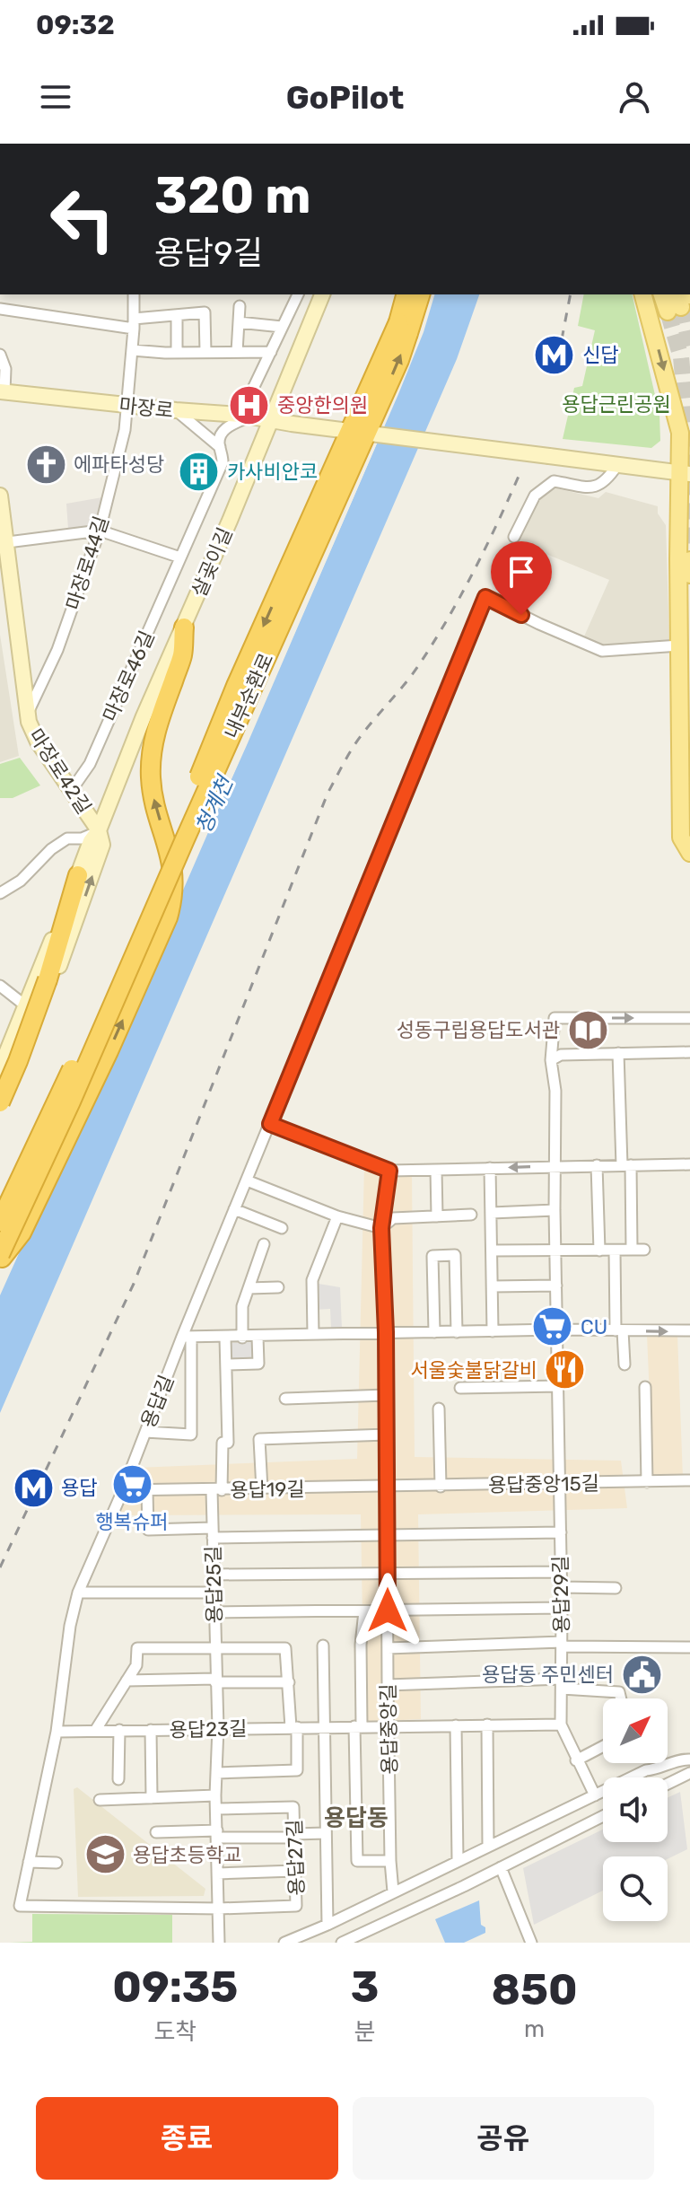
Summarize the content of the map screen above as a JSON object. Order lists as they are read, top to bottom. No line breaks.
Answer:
{"streets":{"highway":["내부순환로"],"main road":["마장로","살곶이길","마장로42길"],"street":["마장로44길","마장로46길","용답길","용답중앙15길","용답19길","용답25길","용답29길","용답23길","용답중앙길","용답27길"]},"crossings":[["마장로","살곶이길"],["마장로","마장로44길"],["살곶이길","마장로42길"],["마장로44길","마장로42길"],["마장로46길","마장로42길"],["용답길","용답19길"],["용답길","용답25길"],["용답길","용답23길"],["용답길","용답27길"],["용답중앙15길","용답19길"],["용답중앙15길","용답29길"],["용답중앙15길","용답중앙길"],["용답19길","용답25길"],["용답19길","용답중앙길"],["용답25길","용답23길"],["용답25길","용답27길"],["용답29길","용답23길"],["용답23길","용답중앙길"]],"districts":["용답동"],"water":["청계천"],"parks":["용답근린공원"],"places":{"metro station":["신답","용답"],"hospital":["중앙한의원"],"church":["에파타성당"],"building":["카사비안코"],"library":["성동구립용답도서관"],"supermarket":["CU","행복슈퍼"],"restaurant":["서울숯불닭갈비"],"public building":["용답동 주민센터"],"school or university":["용답초등학교"]},"north":"top right","page":{"status":"09:32","header":"GoPilot","turn":["320 m","용답9길"],"eta":["09:35","도착","3","분","850","m"],"buttons":["종료","공유"]}}
